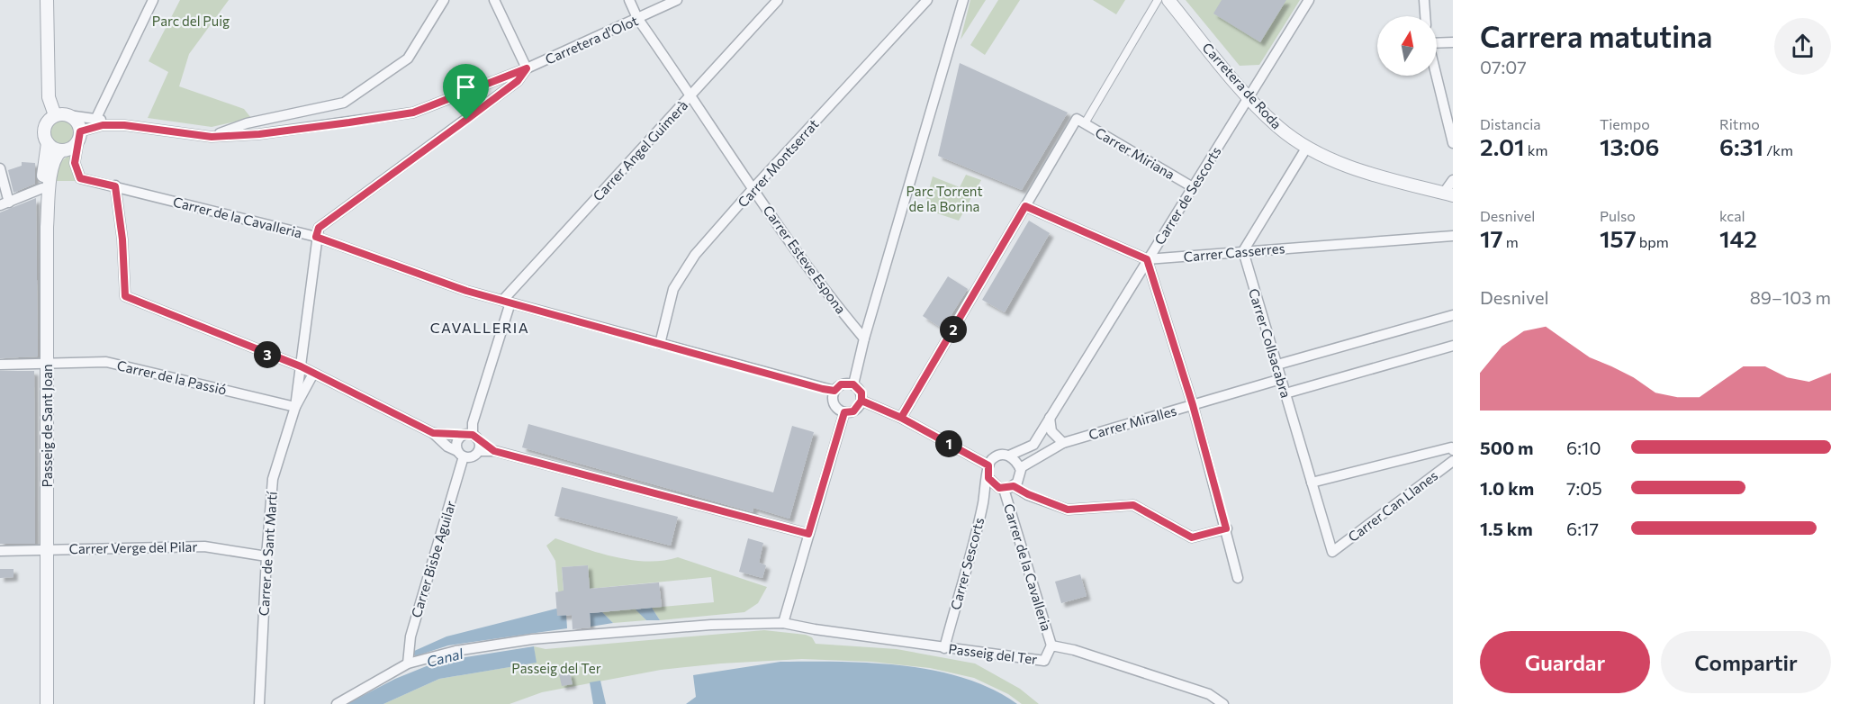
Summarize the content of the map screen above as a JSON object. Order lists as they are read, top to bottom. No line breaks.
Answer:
{"streets":{"street":["Carretera d'Olot","Carretera de Roda","Carrer Angel Guimerà","Carrer Miriana","Carrer Montserrat","Carrer de Sescorts","Carrer de la Cavalleria","Carrer Casserres","Carrer Esteve Espona","Carrer Collsacabra","Carrer de la Passió","Carrer Miralles","Passeig de Sant Joan","Carrer Can Llanes","Carrer Verge del Pilar","Carrer de Sant Martí","Carrer Bisbe Aguilar","Carrer Sescorts","Passeig del Ter"]},"crossings":[["Carretera d'Olot","Carrer de la Cavalleria"],["Carretera d'Olot","Carrer Esteve Espona"],["Carretera d'Olot","Passeig de Sant Joan"],["Carretera de Roda","Carrer de Sescorts"],["Carrer Angel Guimerà","Carrer de la Cavalleria"],["Carrer Angel Guimerà","Carrer Esteve Espona"],["Carrer Miriana","Carrer de Sescorts"],["Carrer Montserrat","Carrer de la Cavalleria"],["Carrer Montserrat","Carrer Esteve Espona"],["Carrer de Sescorts","Carrer de la Cavalleria"],["Carrer de Sescorts","Carrer Casserres"],["Carrer de Sescorts","Carrer Miralles"],["Carrer de Sescorts","Carrer Sescorts"],["Carrer de la Cavalleria","Carrer Miralles"],["Carrer de la Cavalleria","Passeig de Sant Joan"],["Carrer de la Cavalleria","Carrer de Sant Martí"],["Carrer de la Cavalleria","Carrer Sescorts"],["Carrer de la Cavalleria","Passeig del Ter"],["Carrer Casserres","Carrer Collsacabra"],["Carrer Collsacabra","Carrer Miralles"],["Carrer Collsacabra","Carrer Can Llanes"],["Carrer de la Passió","Passeig de Sant Joan"],["Carrer de la Passió","Carrer de Sant Martí"],["Carrer Miralles","Carrer Sescorts"],["Passeig de Sant Joan","Carrer Verge del Pilar"],["Carrer Verge del Pilar","Carrer de Sant Martí"],["Carrer Bisbe Aguilar","Passeig del Ter"],["Carrer Sescorts","Passeig del Ter"]],"districts":["CAVALLERIA"],"water":["Canal"],"parks":["Parc del Puig","Parc Torrent de la Borina","Passeig del Ter"],"north":"top","page":{"heading":["Carrera matutina","07:07"],"stats":[["Distancia","2.01 km"],["Tiempo","13:06"],["Ritmo","6:31 /km"],["Desnivel","17 m"],["Pulso","157 bpm"],["kcal","142"]],"chart":["Desnivel","89–103 m"],"pins":["2","3","1"],"list":[{"name":"500 m","note":"6:10"},{"name":"1.0 km","note":"7:05"},{"name":"1.5 km","note":"6:17"}],"buttons":["Guardar","Compartir"]}}
